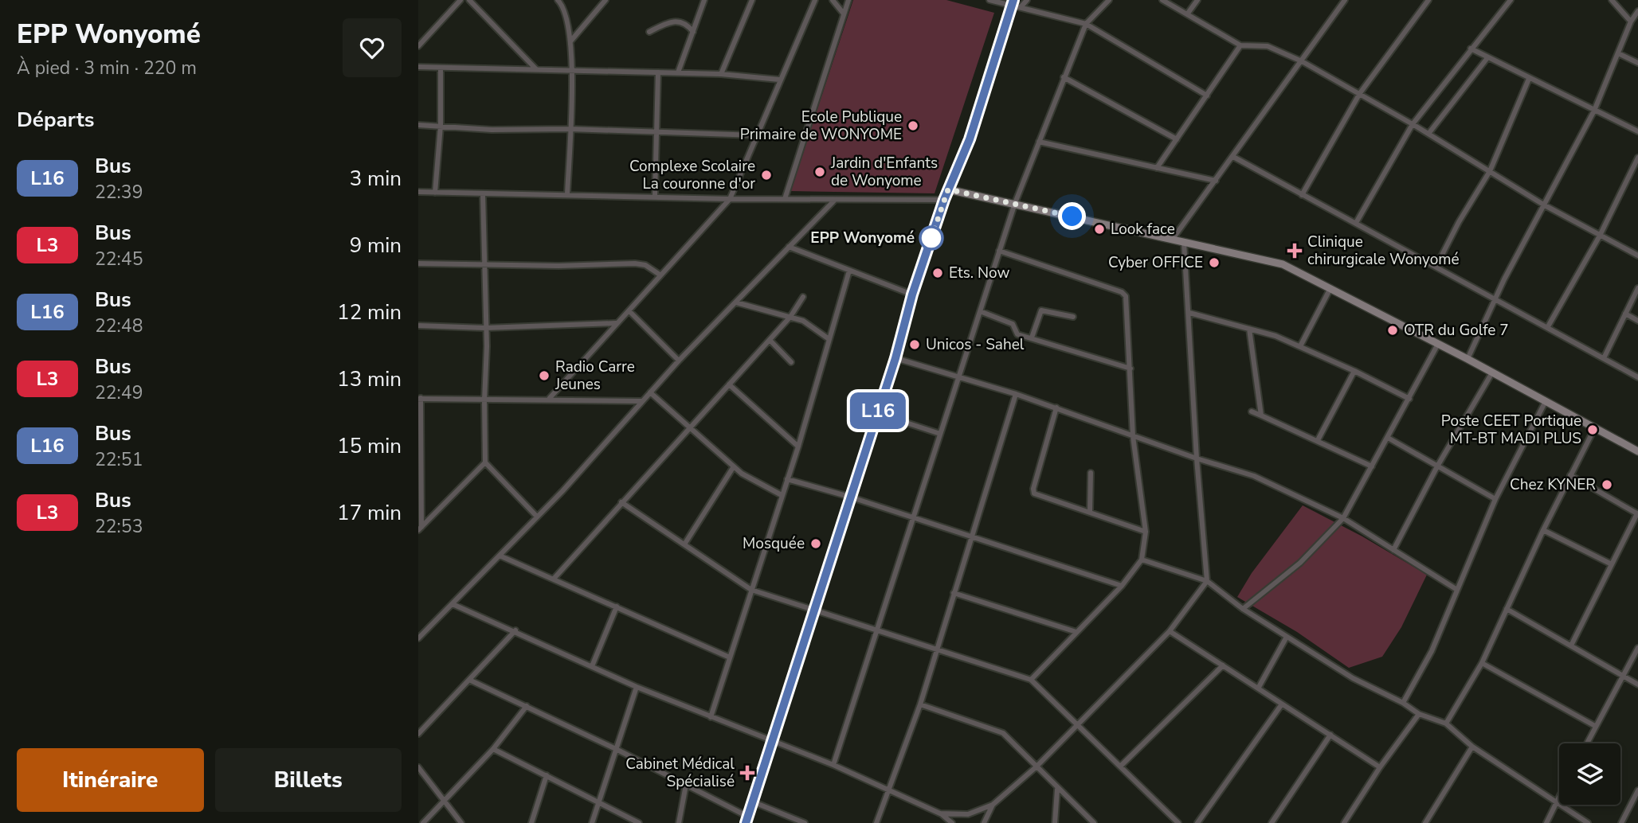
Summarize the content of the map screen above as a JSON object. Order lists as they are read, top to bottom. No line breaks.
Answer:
{"places":{"other":["Ecole Publique Primaire de WONYOME","Jardin d'Enfants de Wonyome","Complexe Scolaire La couronne d'or","Look face","EPP Wonyomé","Cyber OFFICE","Ets. Now","OTR du Golfe 7","Unicos - Sahel","Radio Carre Jeunes","Poste CEET Portique MT-BT MADI PLUS","Chez KYNER","Mosquée"],"health":["Clinique chirurgicale Wonyomé","Cabinet Médical Spécialisé"]},"lines":["bus line L16"],"page":{"heading":[["EPP Wonyomé","À pied · 3 min · 220 m"],"Départs"],"on_map":"L16","list":[{"mark":"L16","name":"Bus","note":"22:39","value":"3 min"},{"mark":"L3","name":"Bus","note":"22:45","value":"9 min"},{"mark":"L16","name":"Bus","note":"22:48","value":"12 min"},{"mark":"L3","name":"Bus","note":"22:49","value":"13 min"},{"mark":"L16","name":"Bus","note":"22:51","value":"15 min"},{"mark":"L3","name":"Bus","note":"22:53","value":"17 min"}],"buttons":["Itinéraire","Billets"]}}
